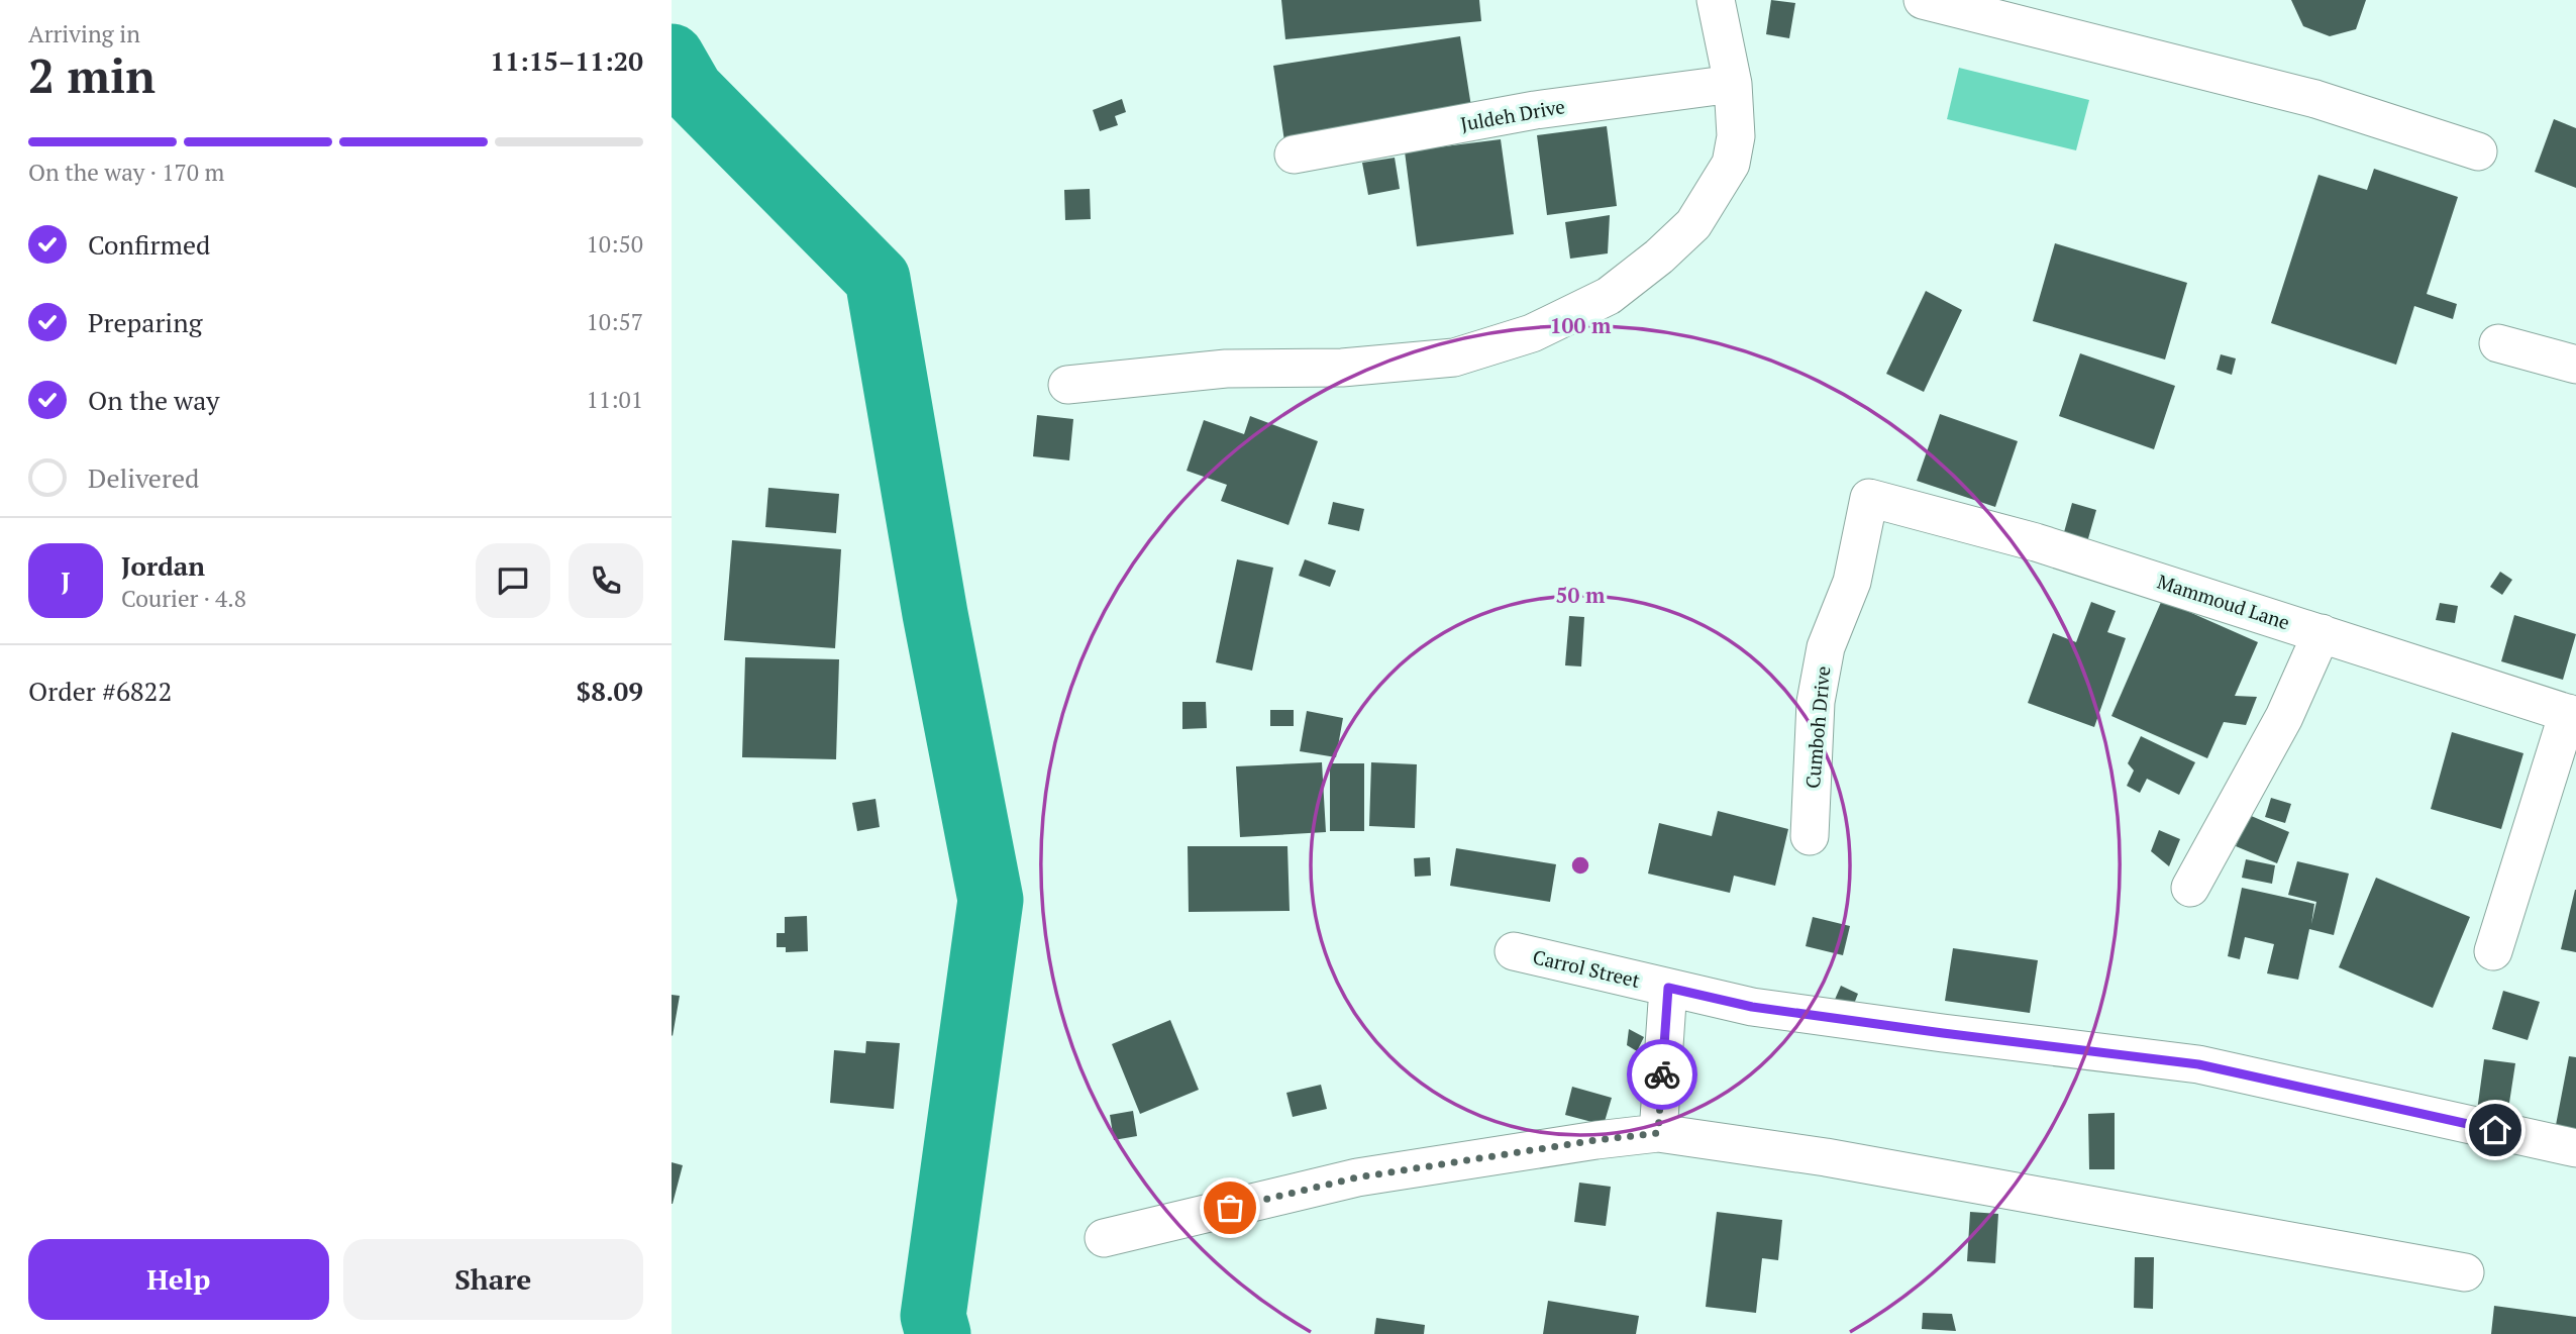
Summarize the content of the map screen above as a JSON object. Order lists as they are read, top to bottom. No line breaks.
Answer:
{"streets":{"street":["Juldeh Drive","Mammoud Lane","Cumboh Drive","Carrol Street"]},"crossings":[["Mammoud Lane","Cumboh Drive"]],"page":{"heading":["2 min","Arriving in","11:15–11:20"],"panel":["Jordan","Courier · 4.8","Order #6822","$8.09"],"bar":"On the way · 170 m","list":[["Confirmed","10:50"],["Preparing","10:57"],["On the way","11:01"],"Delivered"],"round":"J","buttons":["Help","Share"]},"rings":["100 m","50 m"]}
